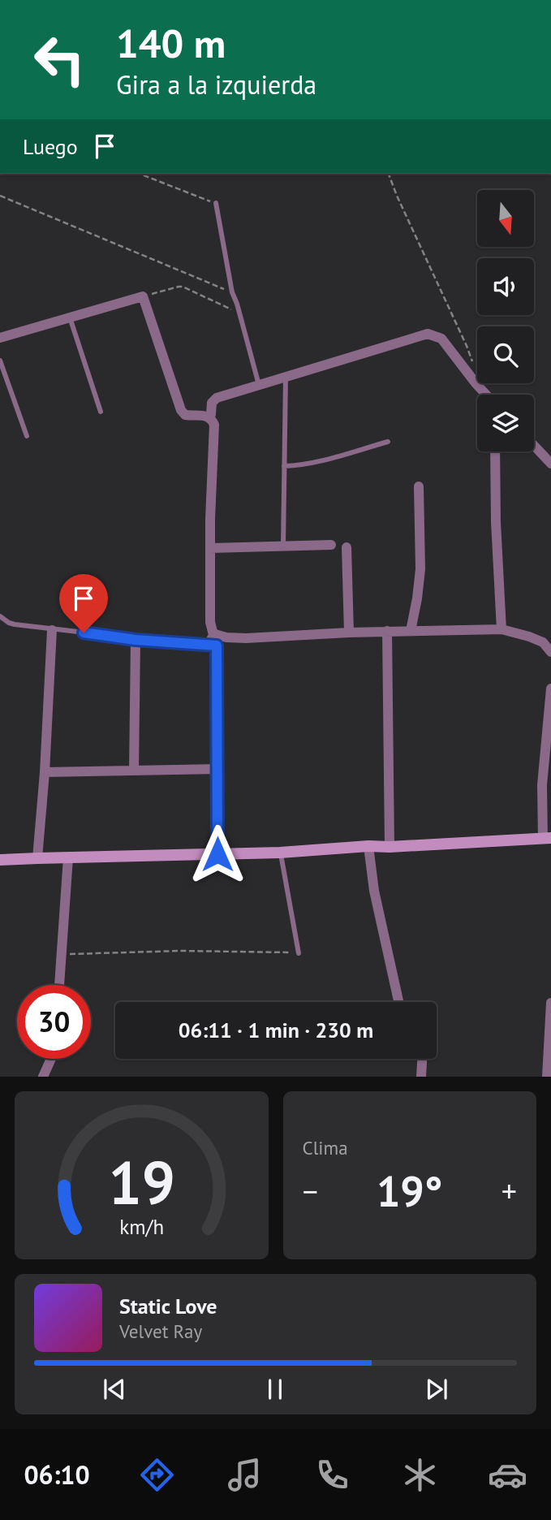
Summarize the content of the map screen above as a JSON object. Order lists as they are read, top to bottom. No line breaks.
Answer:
{"north":"bottom","page":{"turn":["140 m","Gira a la izquierda"],"then":"Luego","limit":"30","trip":"06:11 · 1 min · 230 m","tile":"Clima","heat":["−","19°","+"],"song":["Static Love","Velvet Ray"],"tabs":"06:10","gauge":["19","km/h"]}}
